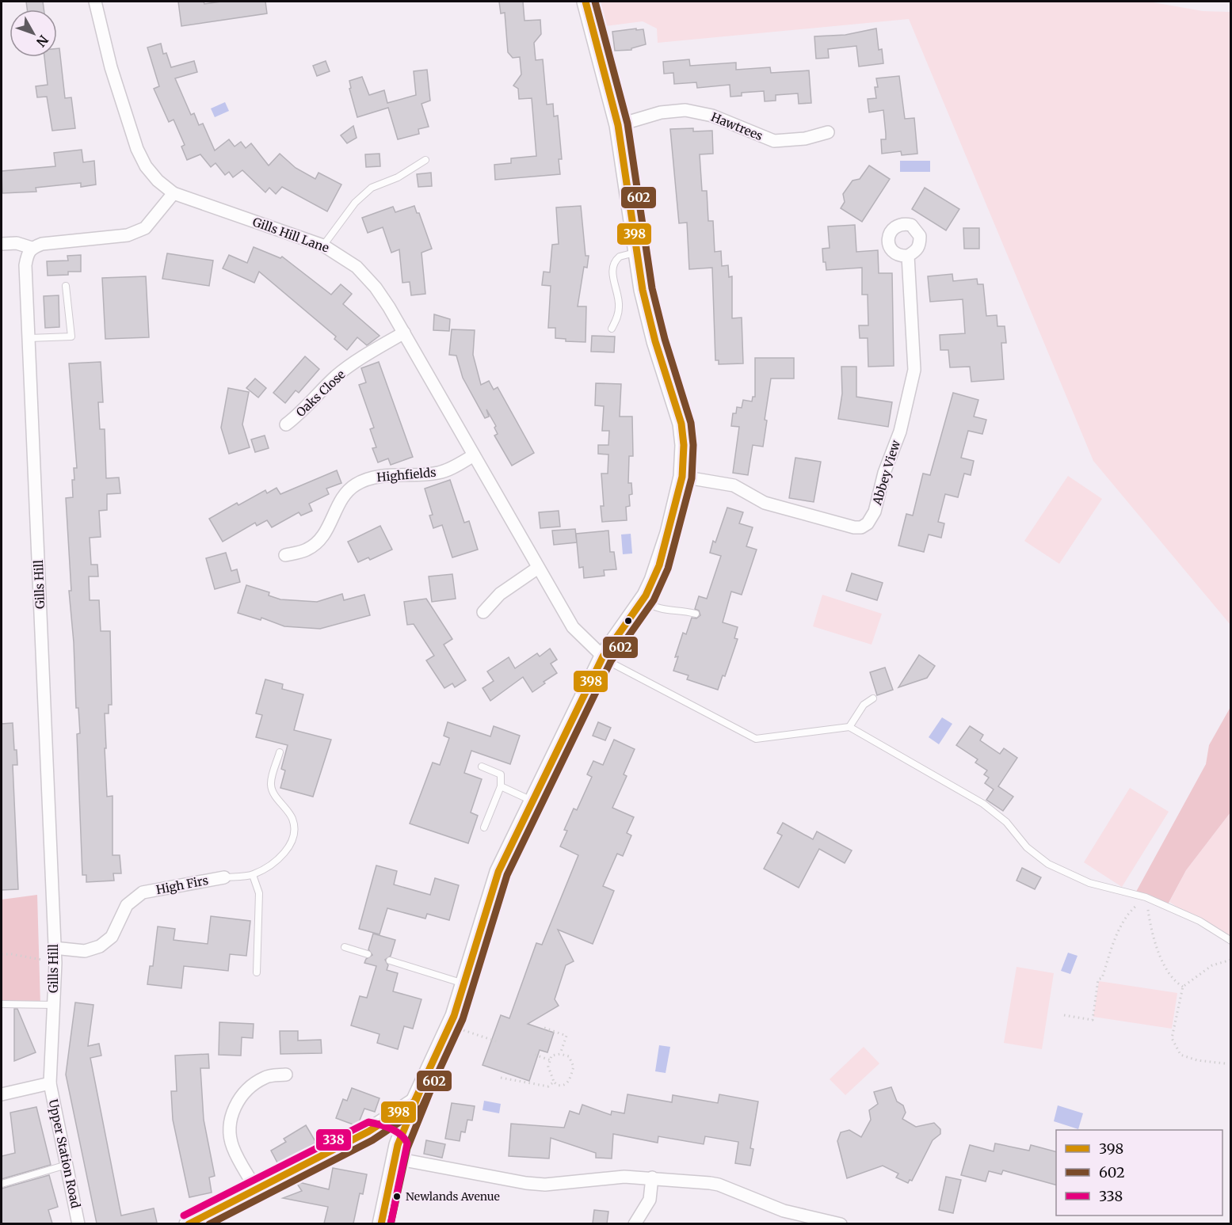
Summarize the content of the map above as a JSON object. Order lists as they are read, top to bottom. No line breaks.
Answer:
{"streets":{"street":["Hawtrees","Gills Hill Lane","Oaks Close","Abbey View","Highfields","Gills Hill","High Firs","Upper Station Road"]},"crossings":[["Gills Hill Lane","Oaks Close"],["Gills Hill Lane","Highfields"],["Gills Hill","High Firs"],["Gills Hill","Upper Station Road"]],"places":["Newlands Avenue"],"lines":["transit line 398","transit line 602","transit line 338"],"legend":["398","602","338"],"north":"bottom right"}
